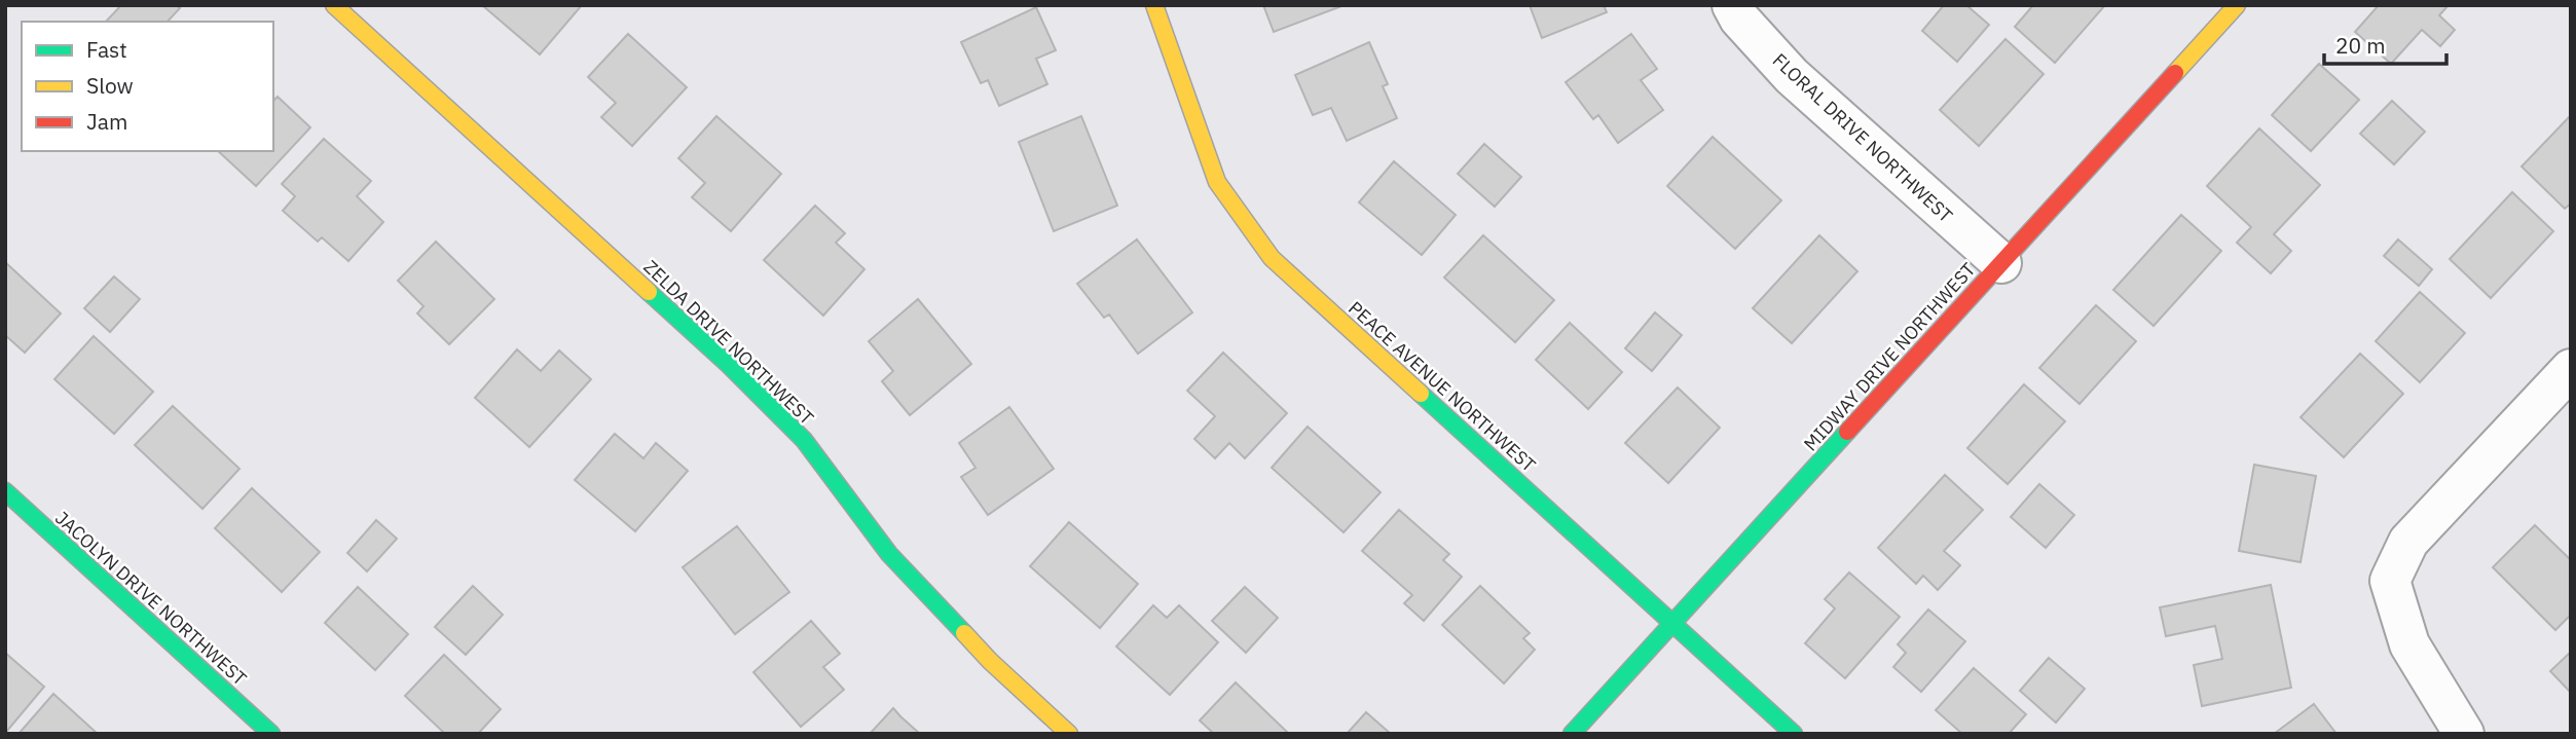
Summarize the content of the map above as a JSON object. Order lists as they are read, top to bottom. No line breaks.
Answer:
{"streets":{"street":["FLORAL DRIVE NORTHWEST","ZELDA DRIVE NORTHWEST","MIDWAY DRIVE NORTHWEST","PEACE AVENUE NORTHWEST","JACOLYN DRIVE NORTHWEST"]},"crossings":[["FLORAL DRIVE NORTHWEST","MIDWAY DRIVE NORTHWEST"],["MIDWAY DRIVE NORTHWEST","PEACE AVENUE NORTHWEST"]],"legend":["Fast","Slow","Jam"],"scale_bar":"20 m"}
